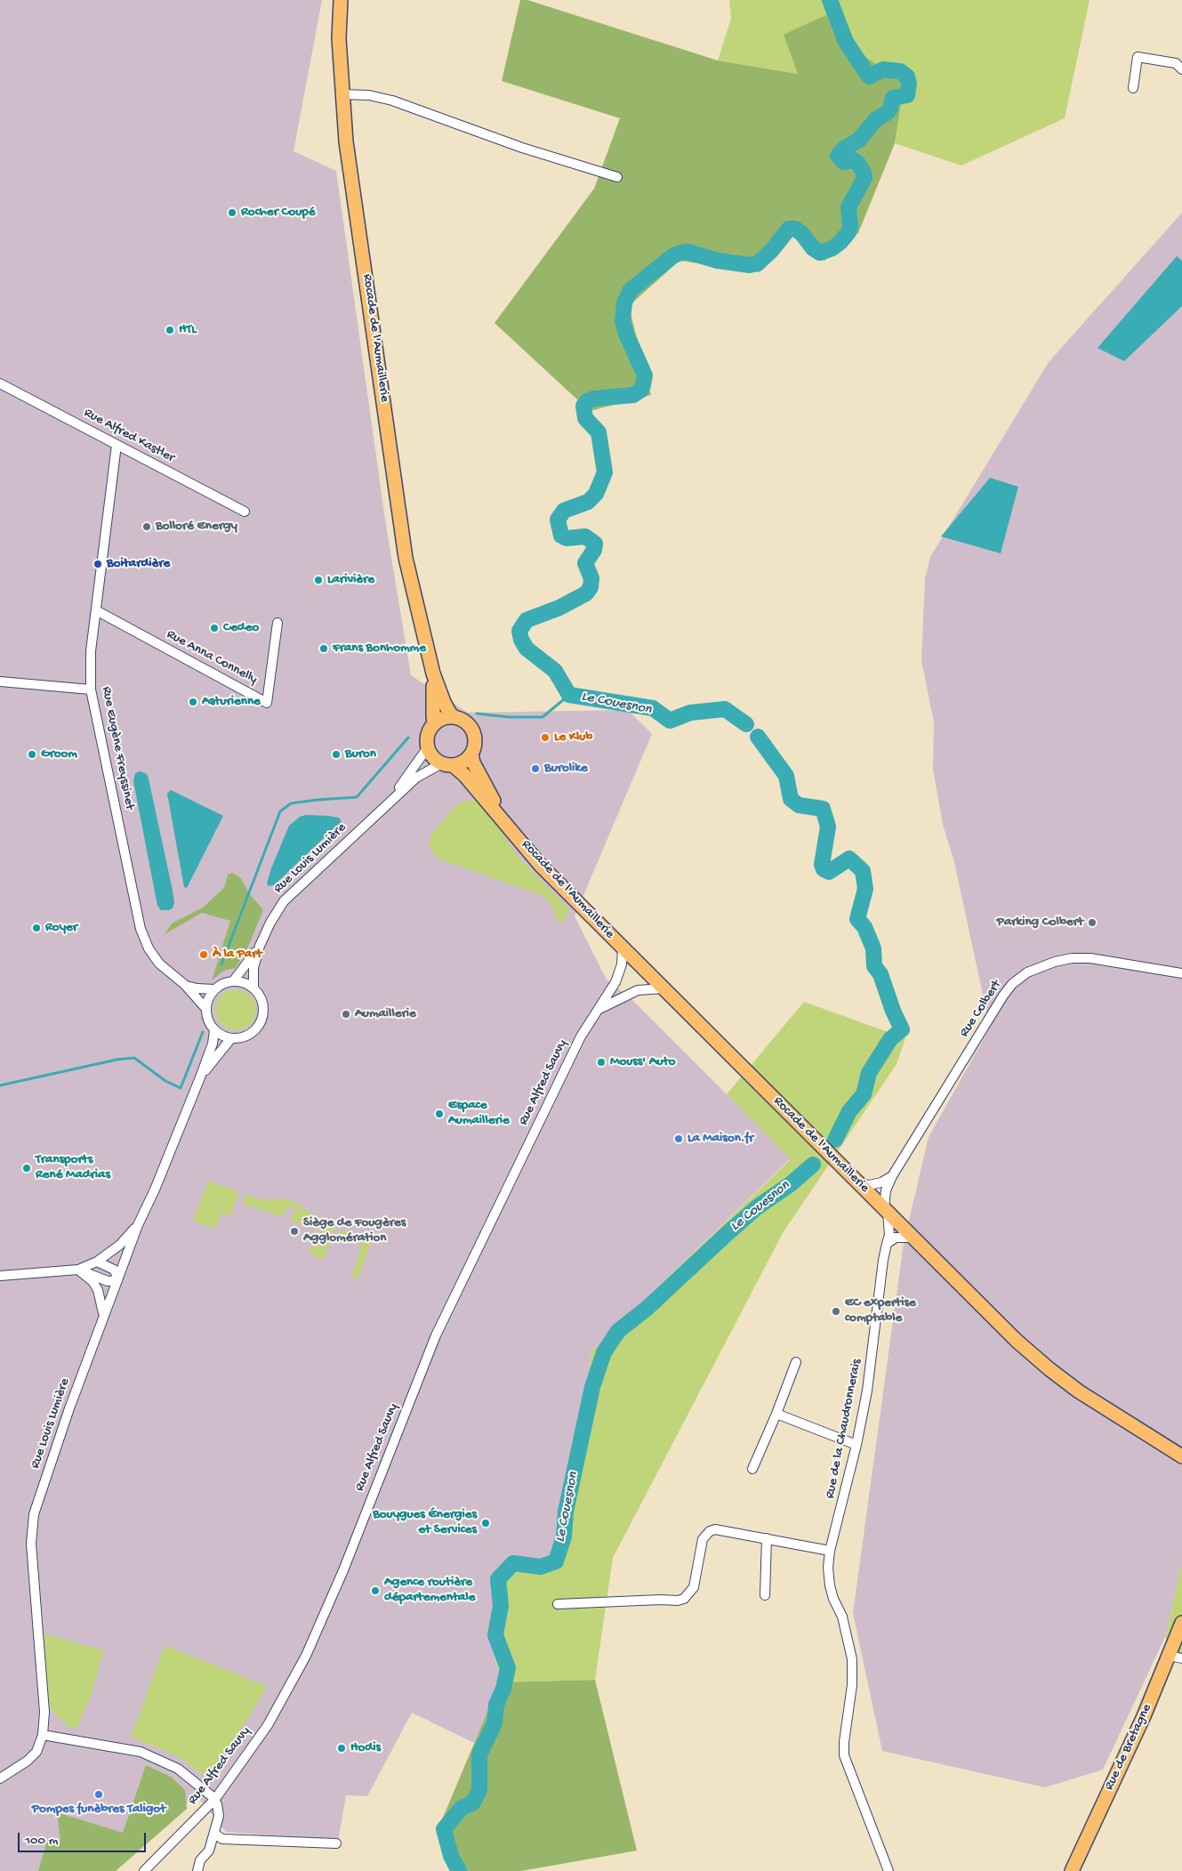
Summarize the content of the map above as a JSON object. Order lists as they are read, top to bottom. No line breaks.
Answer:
{"streets":{"main road":["Rocade de l'Aumaillerie","Rue de Bretagne"],"street":["Rue Alfred Kastler","Rue Anna Connelly","Rue Eugène Freyssinet","Rue Louis Lumière","Rue Colbert","Rue Alfred Sauvy","Rue de la Chaudronnerais"]},"crossings":[["Rocade de l'Aumaillerie","Rue Louis Lumière"],["Rocade de l'Aumaillerie","Rue Colbert"],["Rocade de l'Aumaillerie","Rue Alfred Sauvy"],["Rocade de l'Aumaillerie","Rue de la Chaudronnerais"],["Rue Alfred Kastler","Rue Eugène Freyssinet"],["Rue Anna Connelly","Rue Eugène Freyssinet"],["Rue Eugène Freyssinet","Rue Louis Lumière"],["Rue Colbert","Rue de la Chaudronnerais"]],"water":["Le Couesnon"],"places":["Rocher Coupé","HTL","Bolloré Energy","Boitardière","Larivière","Cedeo","Frans Bonhomme","Asturienne","Le Klub","Groom","Buron","Burolike","Parking Colbert","Royer","À la Part","Aumaillerie","Mouss' Auto","Espace Aumaillerie","La Maison.fr","Transports René Madrias","Siège de Fougères Agglomération","EC expertise comptable","Bouygues Énergies et Services","Agence routière départementale","Hodis","Pompes funèbres Taligot"],"scale_bar":"100 m"}
